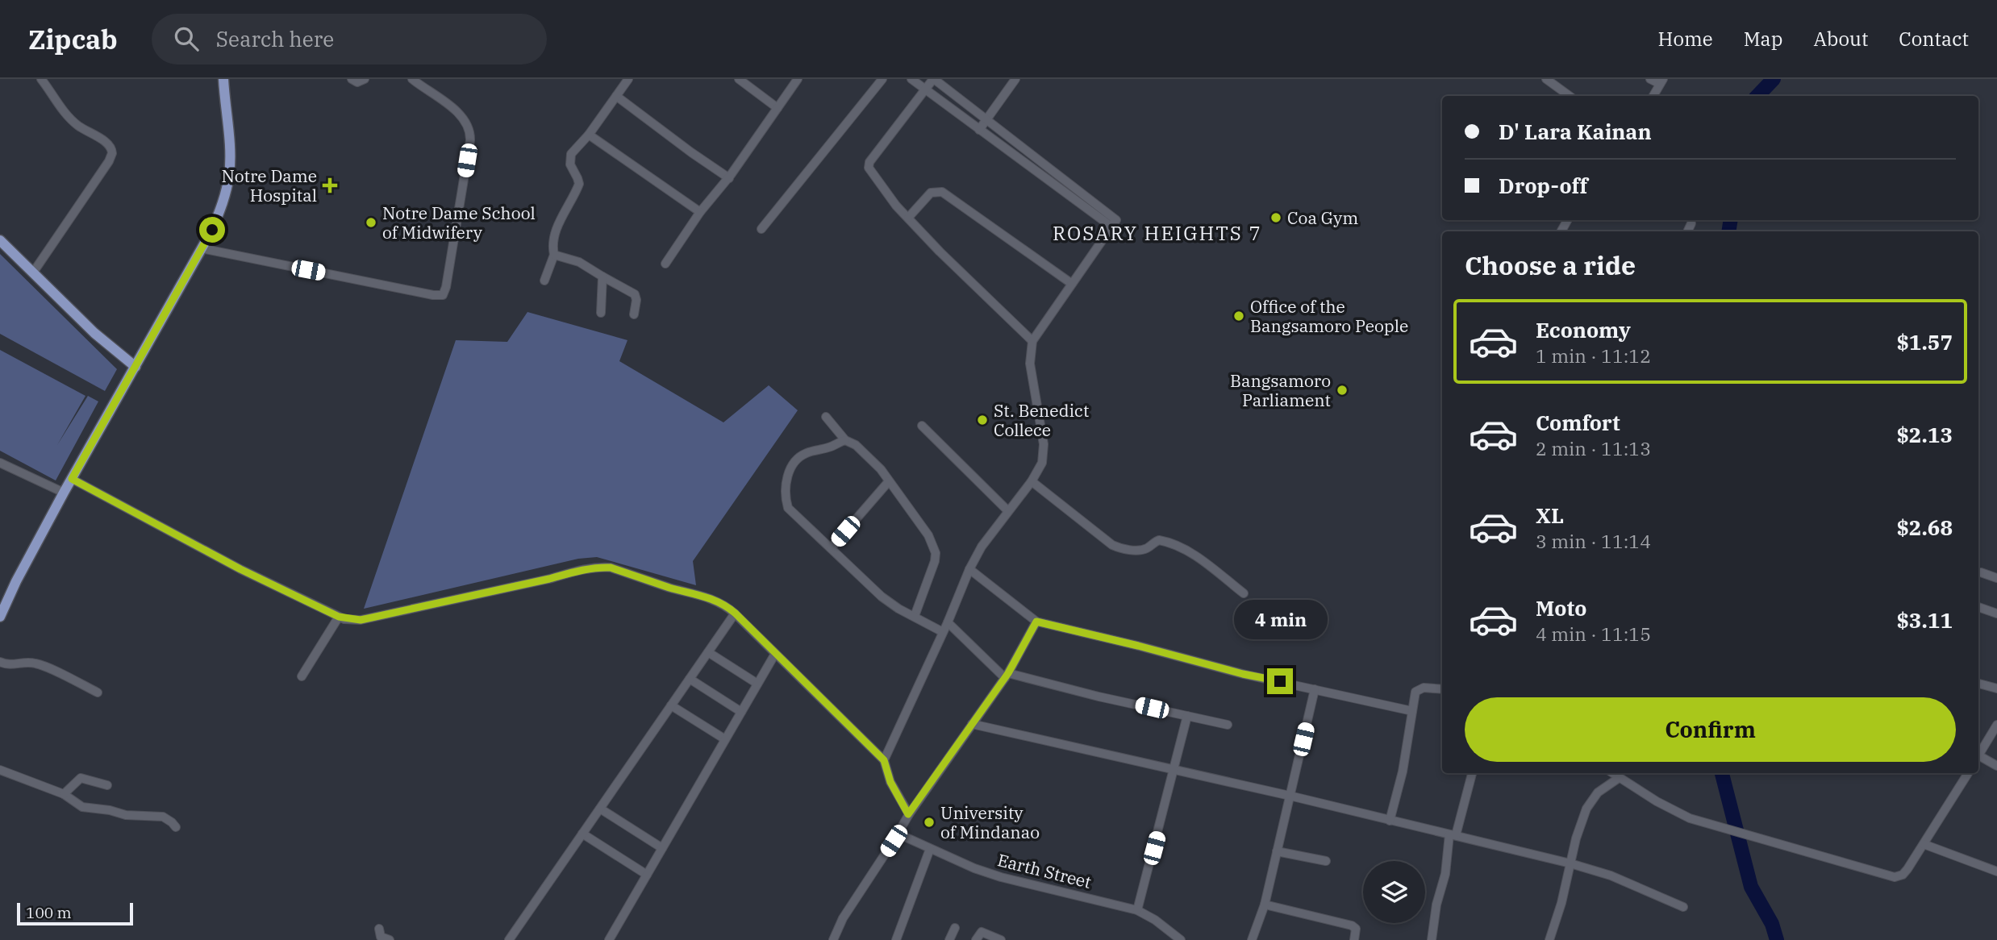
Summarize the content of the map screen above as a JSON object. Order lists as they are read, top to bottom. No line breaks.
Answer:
{"streets":{"street":["Earth Street"]},"districts":["ROSARY HEIGHTS 7"],"places":{"health":["Notre Dame Hospital"],"other":["Coa Gym","Notre Dame School of Midwifery","Office of the Bangsamoro People","Bangsamoro Parliament","St. Benedict Collece","University of Mindanao"]},"scale_bar":"100 m","page":{"header":"Zipcab","search":"Search here","nav":["Home","Map","About","Contact"],"banner":["D' Lara Kainan","Drop-off"],"heading":"Choose a ride","list":[{"name":"Economy","note":"1 min · 11:12","value":"$1.57"},{"name":"Comfort","note":"2 min · 11:13","value":"$2.13"},{"name":"XL","note":"3 min · 11:14","value":"$2.68"},{"name":"Moto","note":"4 min · 11:15","value":"$3.11"}],"bubble":"4 min","buttons":"Confirm","scale":"100 m"}}
